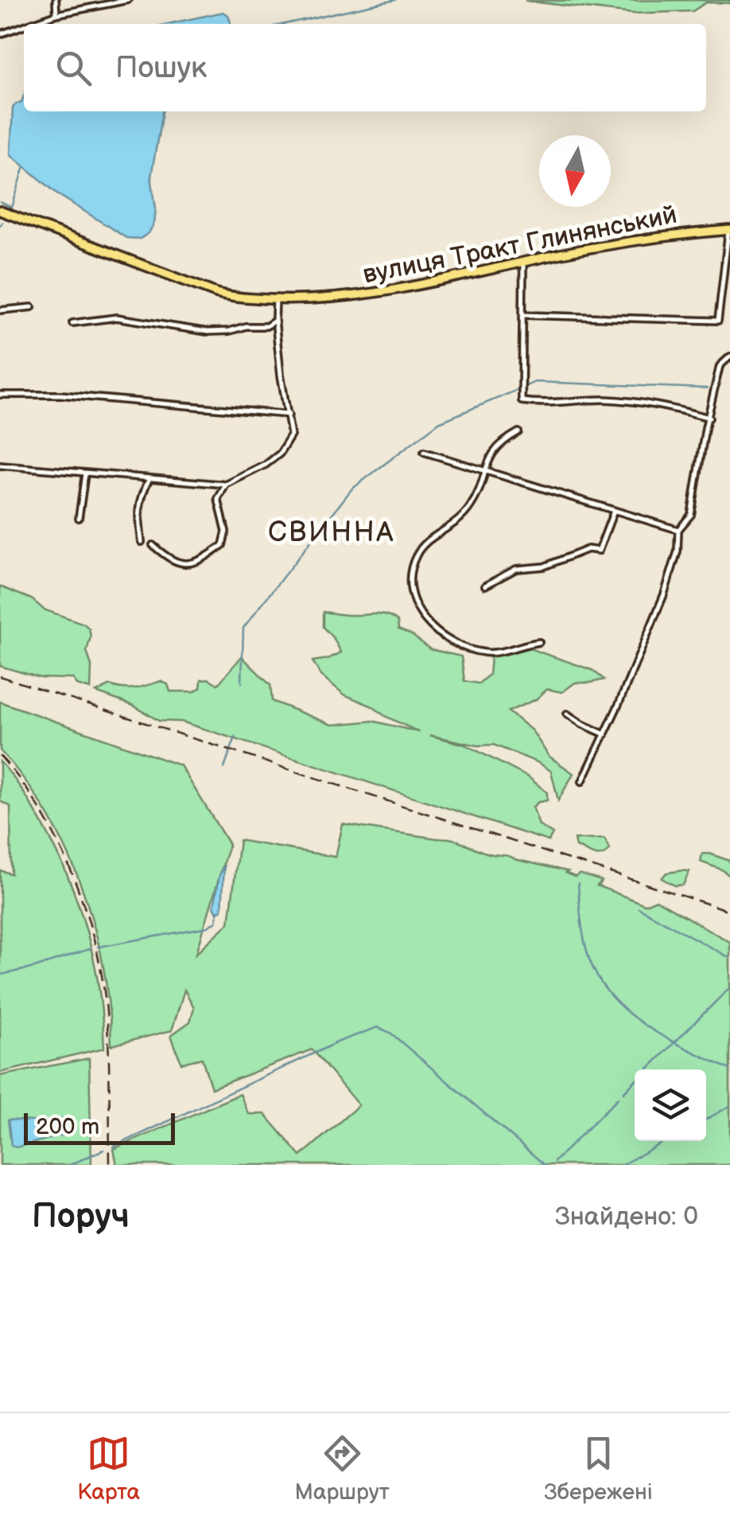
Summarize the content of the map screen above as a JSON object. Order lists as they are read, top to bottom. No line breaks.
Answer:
{"streets":{"main road":["вулиця Тракт Глинянський"]},"districts":["СВИННА"],"scale_bar":"200 m","north":"bottom","page":{"search":"Пошук","scale":"200 m","heading":["Поруч","Знайдено: 0"],"nav":["Карта","Маршрут","Збережені"]}}
